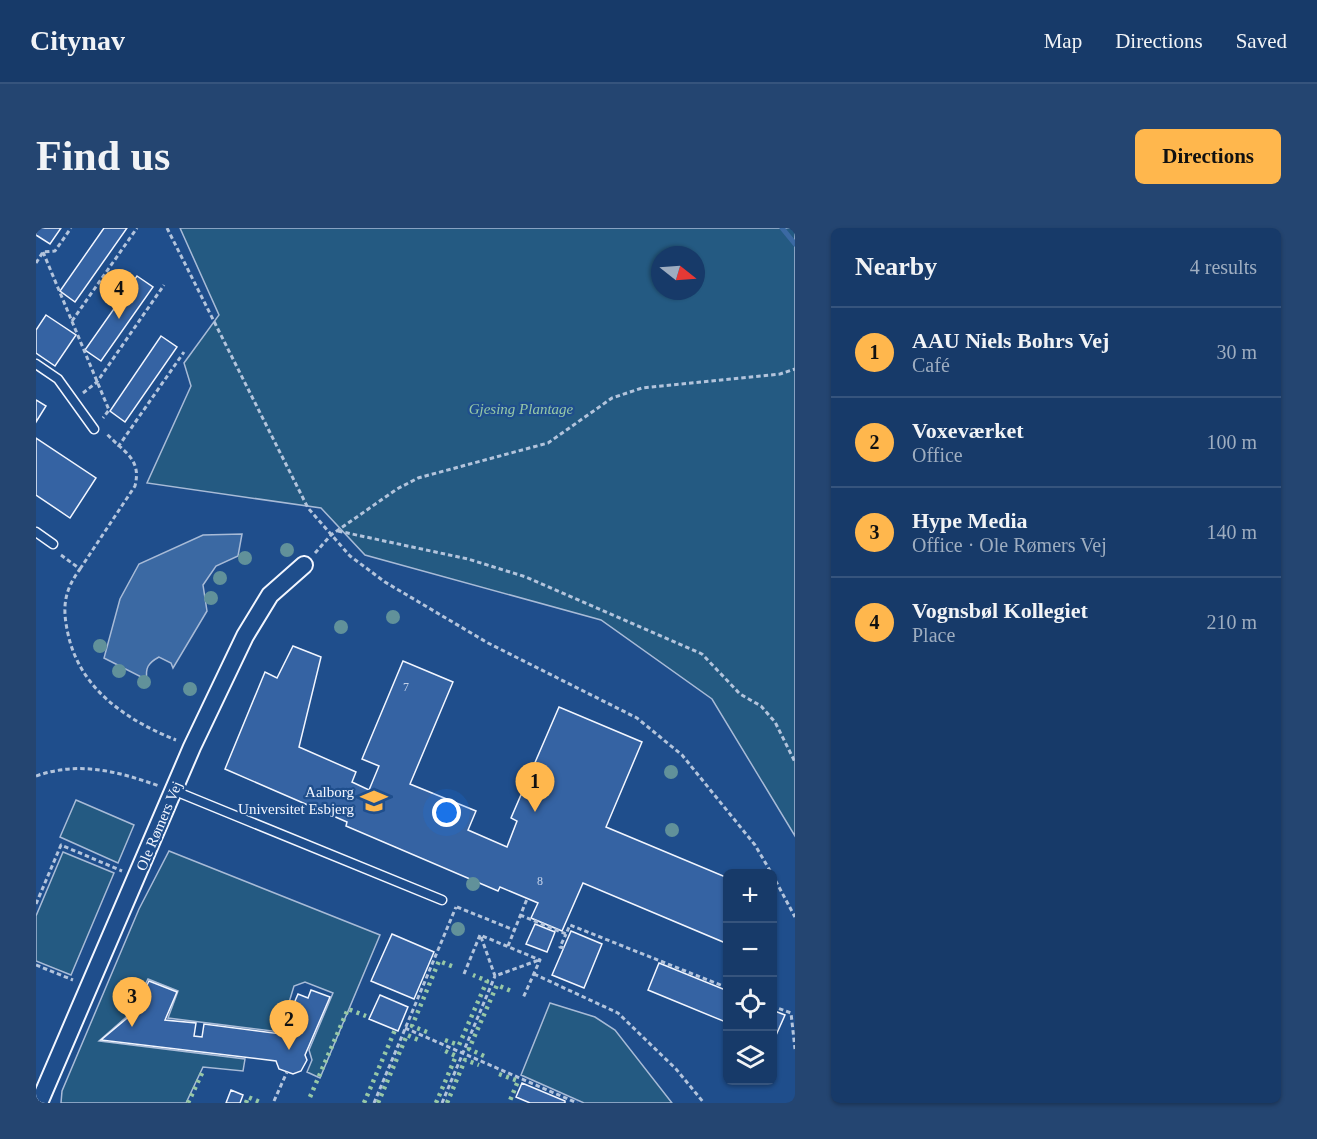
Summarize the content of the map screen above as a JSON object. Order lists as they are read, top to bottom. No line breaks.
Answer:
{"streets":{"street":["Ole Rømers Vej"]},"parks":["Gjesing Plantage"],"places":{"school or university":["Aalborg Universitet Esbjerg"]},"house_numbers":["7","8"],"north":"right","page":{"header":"Citynav","nav":["Map","Directions","Saved"],"buttons":"Directions","title":"Find us","heading":["Nearby","4 results"],"pins":["4","1","3","2"],"list":[{"mark":"1","name":"AAU Niels Bohrs Vej","note":"Café","value":"30 m"},{"mark":"2","name":"Voxeværket","note":"Office","value":"100 m"},{"mark":"3","name":"Hype Media","note":"Office · Ole Rømers Vej","value":"140 m"},{"mark":"4","name":"Vognsbøl Kollegiet","note":"Place","value":"210 m"}],"map_buttons":["+","−"]}}
